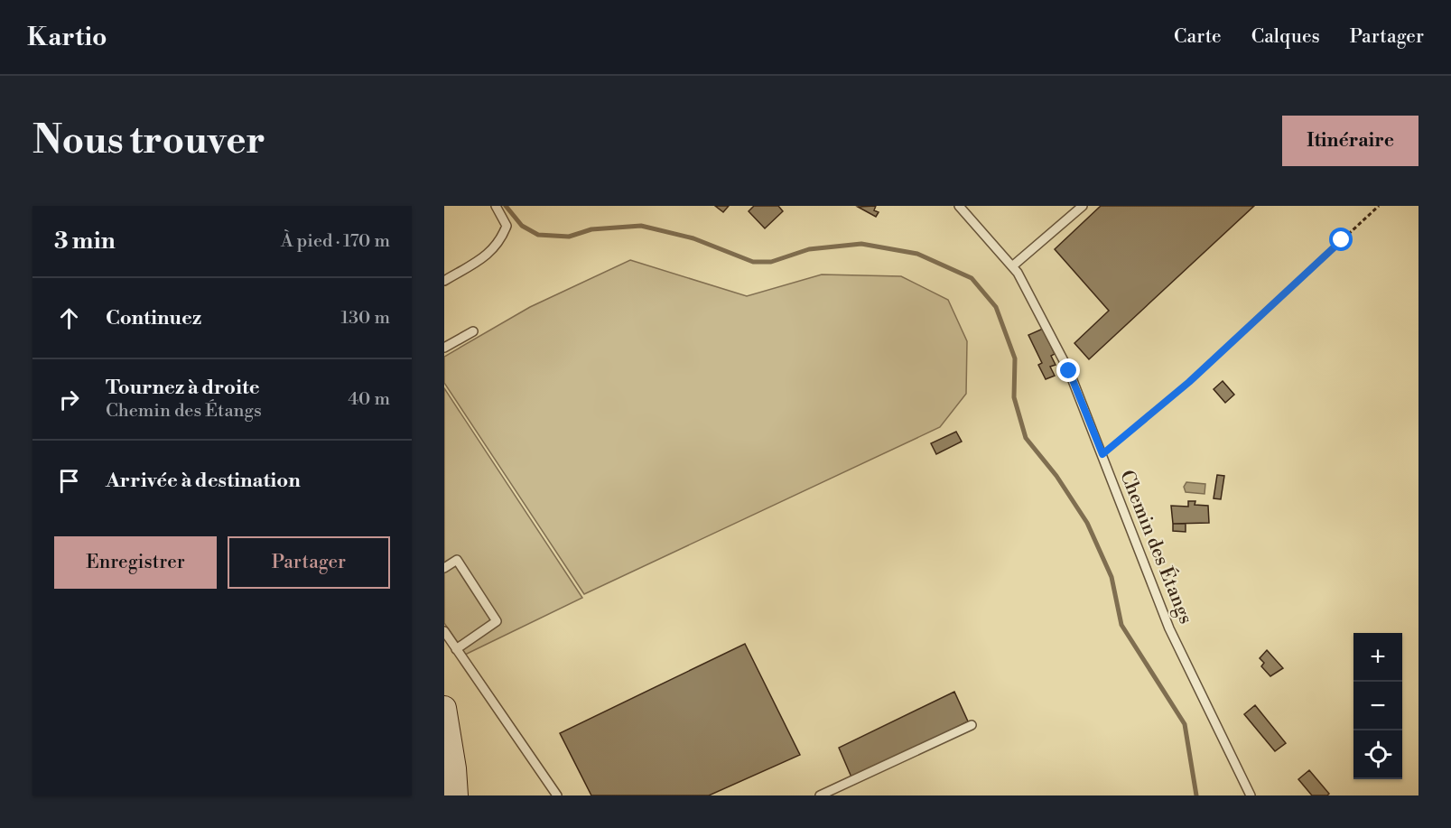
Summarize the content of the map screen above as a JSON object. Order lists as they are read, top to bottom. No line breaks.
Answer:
{"streets":{"lane":["Chemin des Étangs"]},"page":{"header":"Kartio","nav":["Carte","Calques","Partager"],"buttons":["Itinéraire",["Enregistrer","Partager"]],"title":"Nous trouver","heading":["3 min","À pied · 170 m"],"list":[["Continuez","130 m"],["Tournez à droite","Chemin des Étangs","40 m"],"Arrivée à destination"],"map_buttons":["+","−"]}}
